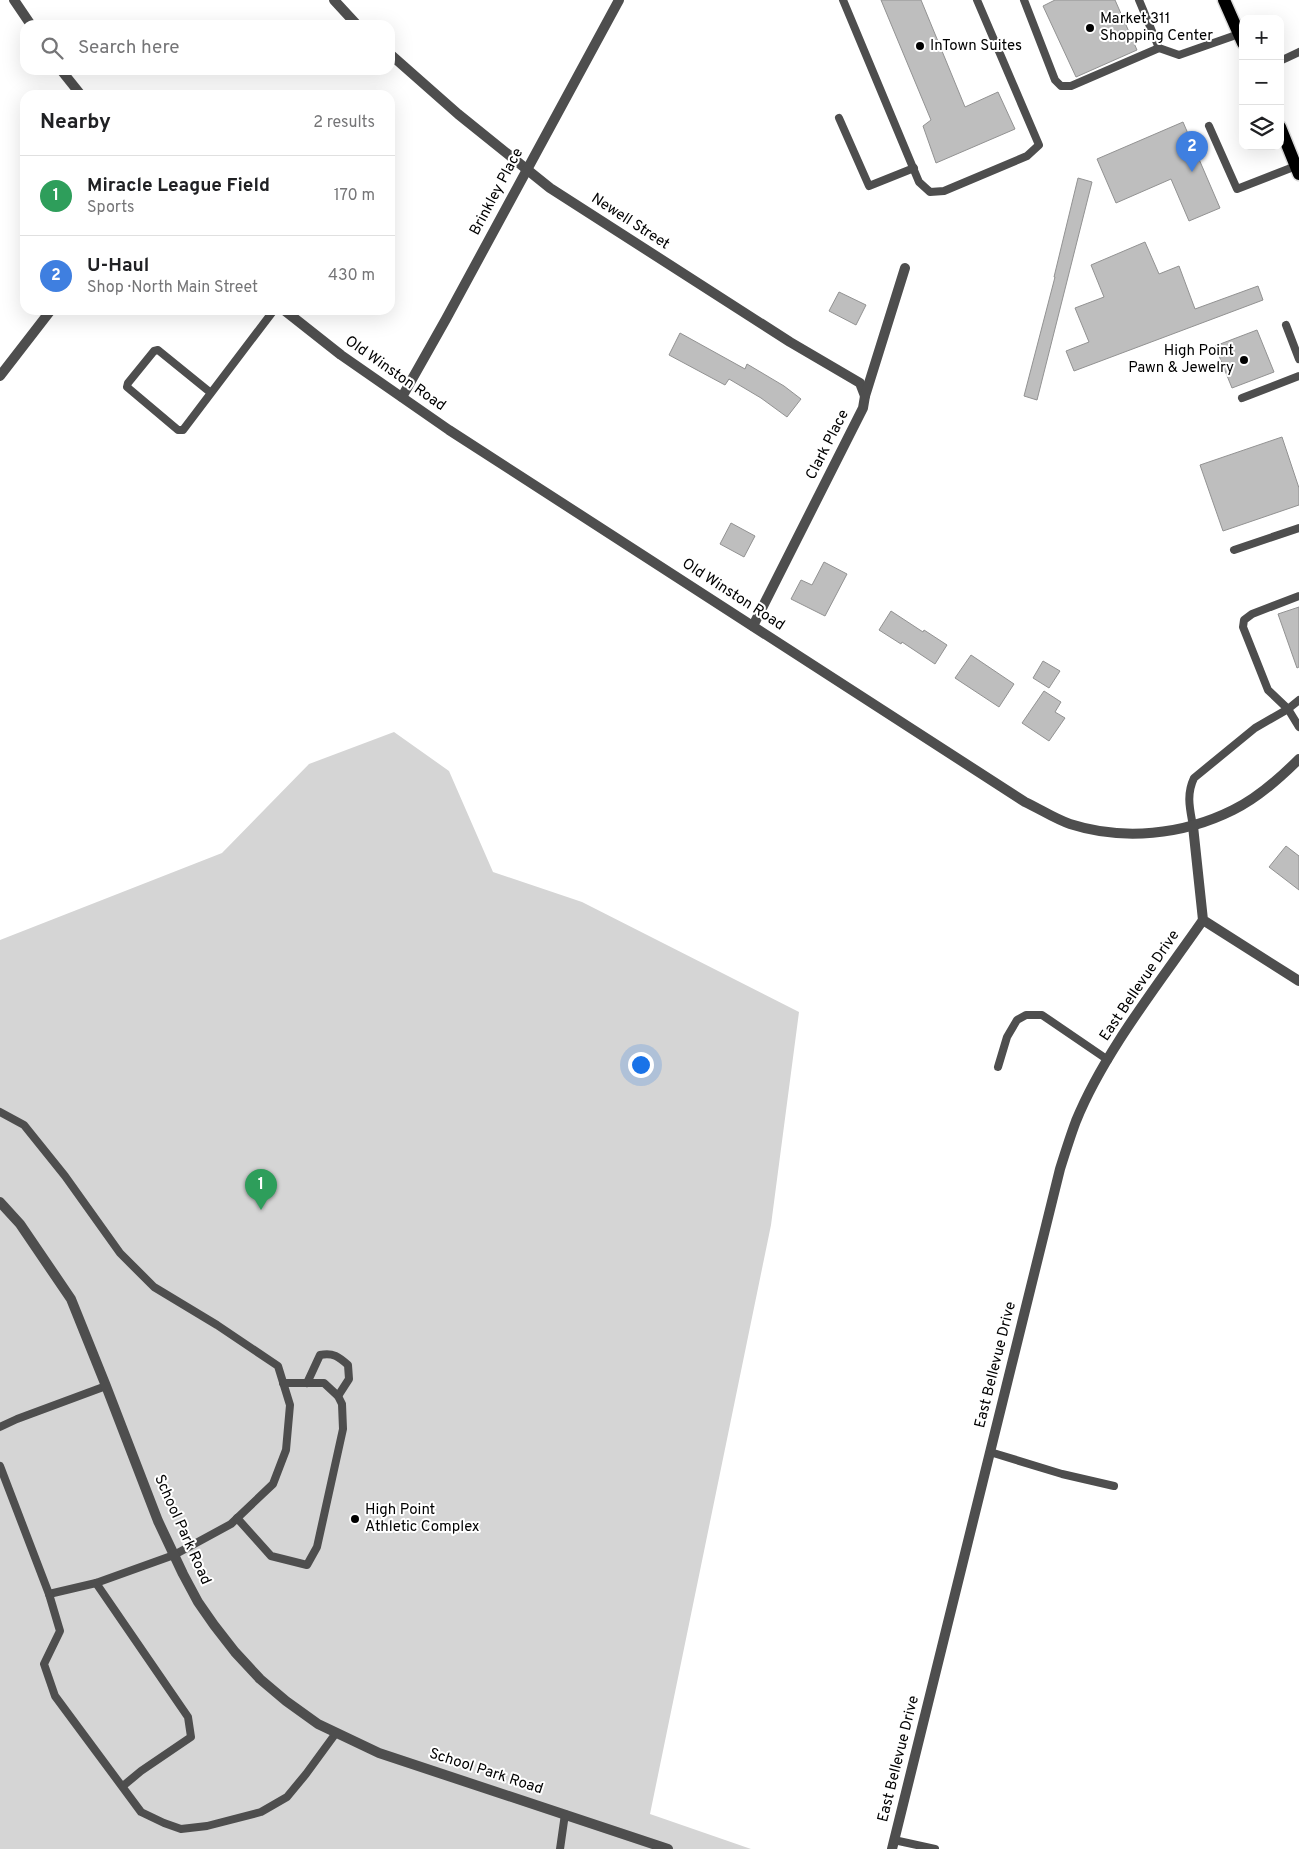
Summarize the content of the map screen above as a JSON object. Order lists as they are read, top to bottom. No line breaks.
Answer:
{"streets":{"street":["Brinkley Place","Newell Street","Old Winston Road","Clark Place","East Bellevue Drive","School Park Road"]},"crossings":[["Brinkley Place","Newell Street"],["Brinkley Place","Old Winston Road"],["Newell Street","Clark Place"],["Old Winston Road","Clark Place"]],"places":["Market 311 Shopping Center","InTown Suites","High Point Pawn & Jewelry","High Point Athletic Complex"],"page":{"map_buttons":["+","−"],"search":"Search here","heading":["Nearby","2 results"],"pins":["2","1"],"list":[{"mark":"1","name":"Miracle League Field","note":"Sports","value":"170 m"},{"mark":"2","name":"U-Haul","note":"Shop · North Main Street","value":"430 m"}]}}
